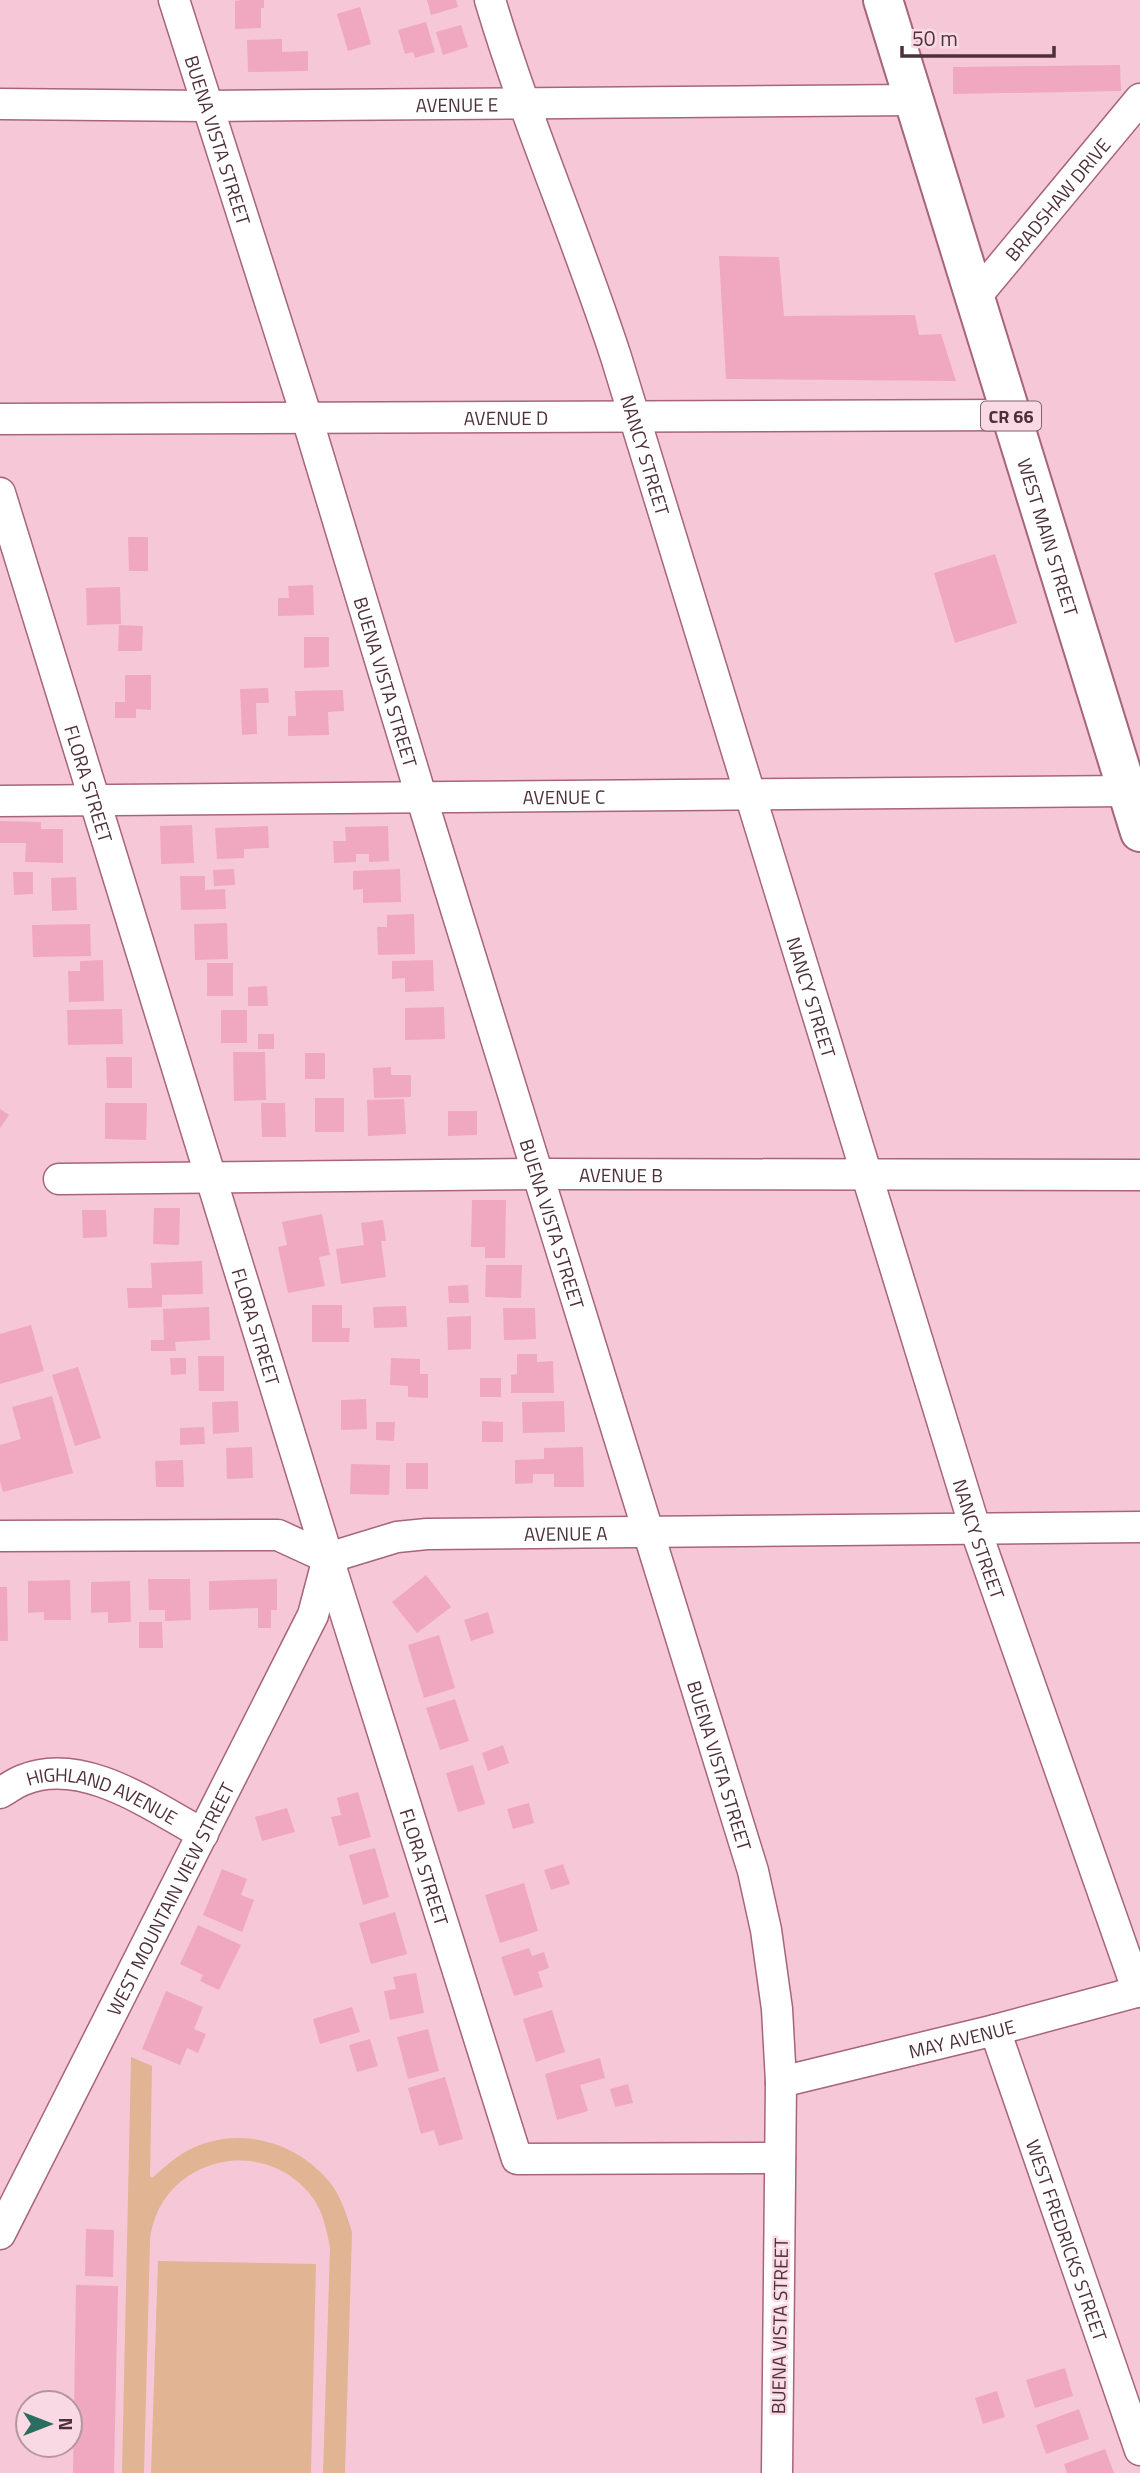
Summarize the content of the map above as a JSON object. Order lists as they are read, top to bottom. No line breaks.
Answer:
{"streets":{"main road":["CR 66","WEST MAIN STREET"],"street":["AVENUE E","BUENA VISTA STREET","BRADSHAW DRIVE","AVENUE D","NANCY STREET","FLORA STREET","AVENUE C","AVENUE B","AVENUE A","HIGHLAND AVENUE","WEST MOUNTAIN VIEW STREET","MAY AVENUE","WEST FREDRICKS STREET"]},"crossings":[["AVENUE E","BUENA VISTA STREET"],["AVENUE E","NANCY STREET"],["AVENUE E","WEST MAIN STREET"],["BUENA VISTA STREET","AVENUE D"],["BUENA VISTA STREET","FLORA STREET"],["BUENA VISTA STREET","AVENUE C"],["BUENA VISTA STREET","AVENUE B"],["BUENA VISTA STREET","AVENUE A"],["BUENA VISTA STREET","MAY AVENUE"],["BRADSHAW DRIVE","WEST MAIN STREET"],["AVENUE D","NANCY STREET"],["AVENUE D","WEST MAIN STREET"],["NANCY STREET","AVENUE C"],["NANCY STREET","AVENUE B"],["NANCY STREET","AVENUE A"],["NANCY STREET","MAY AVENUE"],["WEST MAIN STREET","AVENUE C"],["FLORA STREET","AVENUE C"],["FLORA STREET","AVENUE B"],["FLORA STREET","AVENUE A"],["FLORA STREET","WEST MOUNTAIN VIEW STREET"],["AVENUE A","WEST MOUNTAIN VIEW STREET"],["HIGHLAND AVENUE","WEST MOUNTAIN VIEW STREET"],["MAY AVENUE","WEST FREDRICKS STREET"]],"scale_bar":"50 m","north":"right"}
